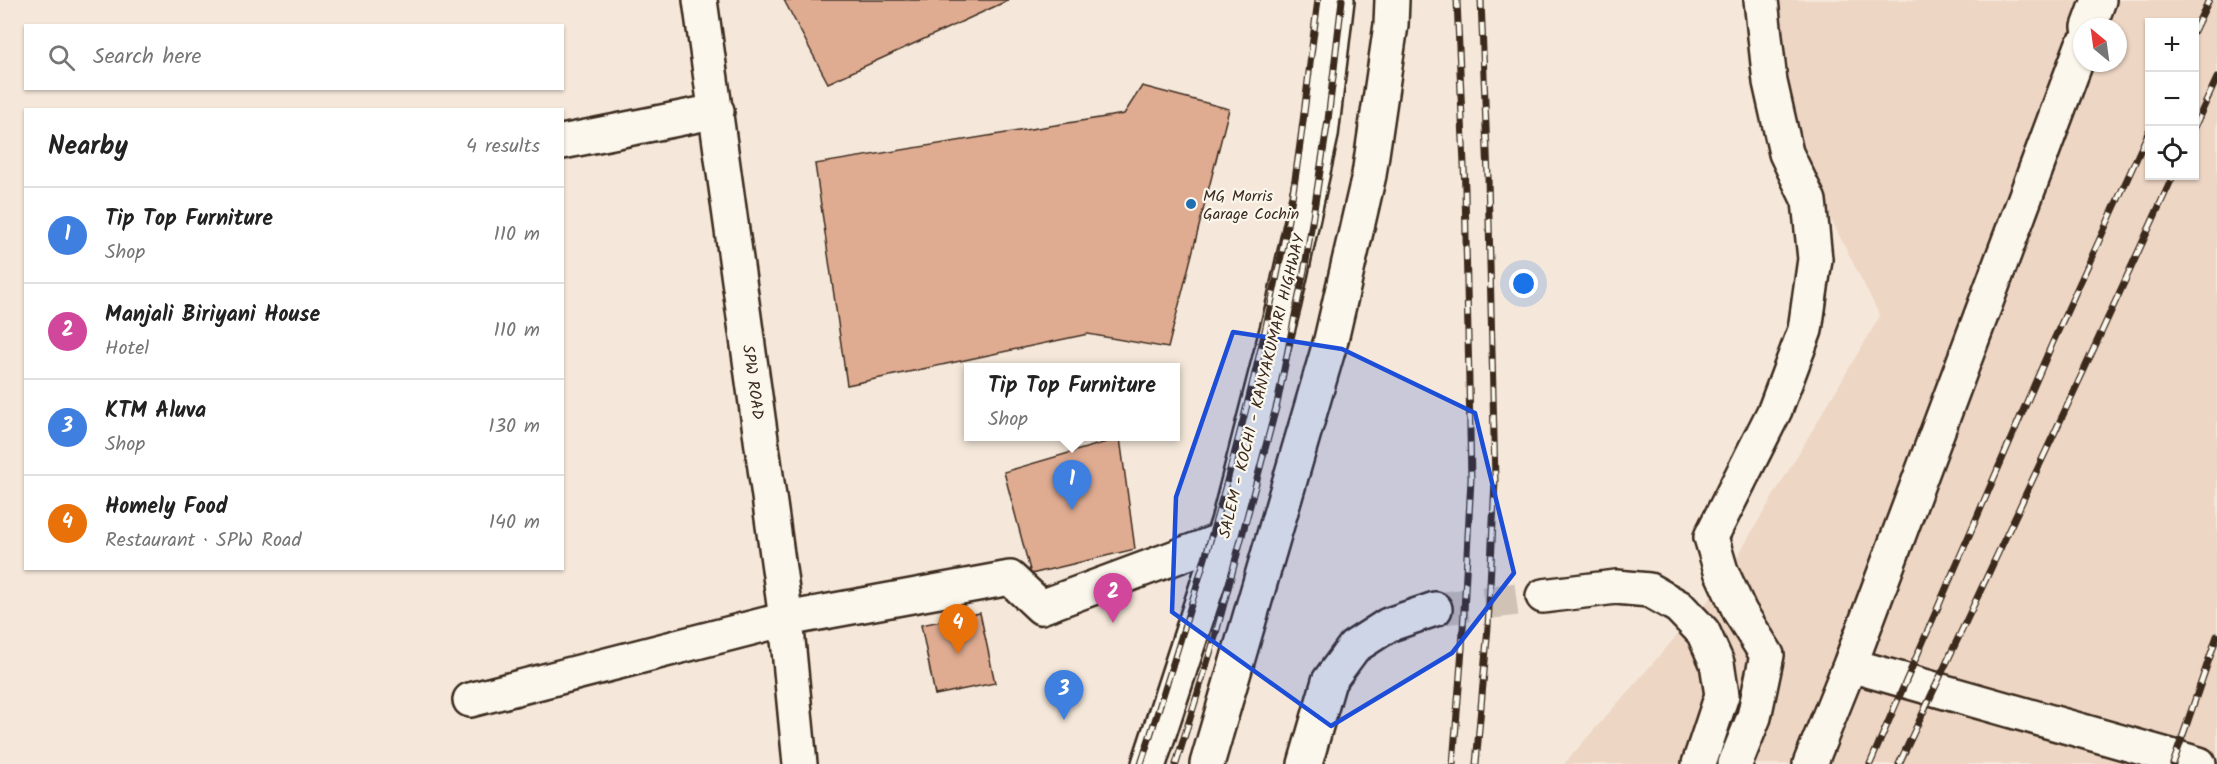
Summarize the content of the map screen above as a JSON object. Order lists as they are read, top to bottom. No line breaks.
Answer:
{"streets":{"main road":["SPW ROAD","SALEM - KOCHI - KANYAKUMARI HIGHWAY"]},"places":["MG Morris Garage Cochin"],"north":"top left","page":{"map_buttons":["+","−"],"search":"Search here","heading":["Nearby","4 results"],"list":[{"mark":"1","name":"Tip Top Furniture","note":"Shop","value":"110 m"},{"mark":"2","name":"Manjali Biriyani House","note":"Hotel","value":"110 m"},{"mark":"3","name":"KTM Aluva","note":"Shop","value":"130 m"},{"mark":"4","name":"Homely Food","note":"Restaurant · SPW Road","value":"140 m"}],"popup":["Tip Top Furniture","Shop"],"pins":["1","2","4","3"]}}
